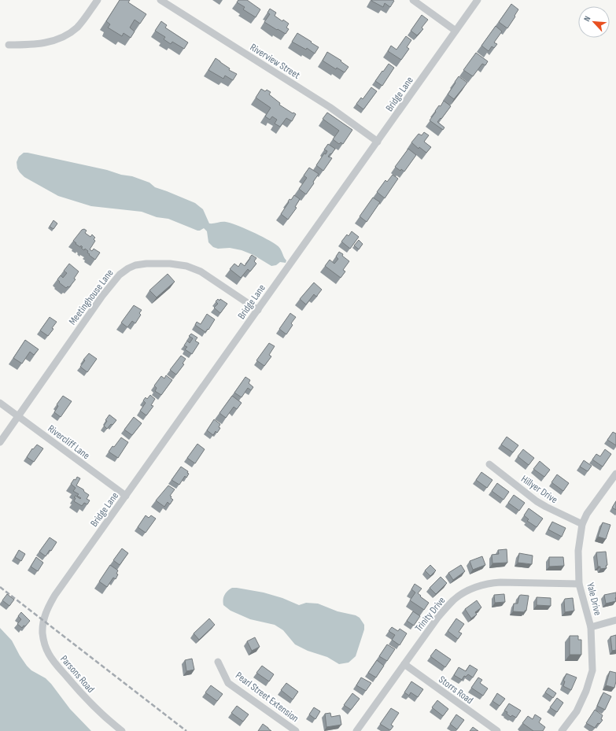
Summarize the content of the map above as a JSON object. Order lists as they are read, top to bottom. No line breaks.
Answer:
{"streets":{"street":["Riverview Street","Bridge Lane","Meetinghouse Lane","Rivercliff Lane","Hillyer Drive","Yale Drive","Trinity Drive","Parsons Road","Storrs Road","Pearl Street Extension"]},"crossings":[["Riverview Street","Bridge Lane"],["Bridge Lane","Meetinghouse Lane"],["Bridge Lane","Rivercliff Lane"],["Bridge Lane","Parsons Road"],["Meetinghouse Lane","Rivercliff Lane"],["Hillyer Drive","Yale Drive"],["Yale Drive","Trinity Drive"],["Trinity Drive","Storrs Road"]],"north":"top left"}
